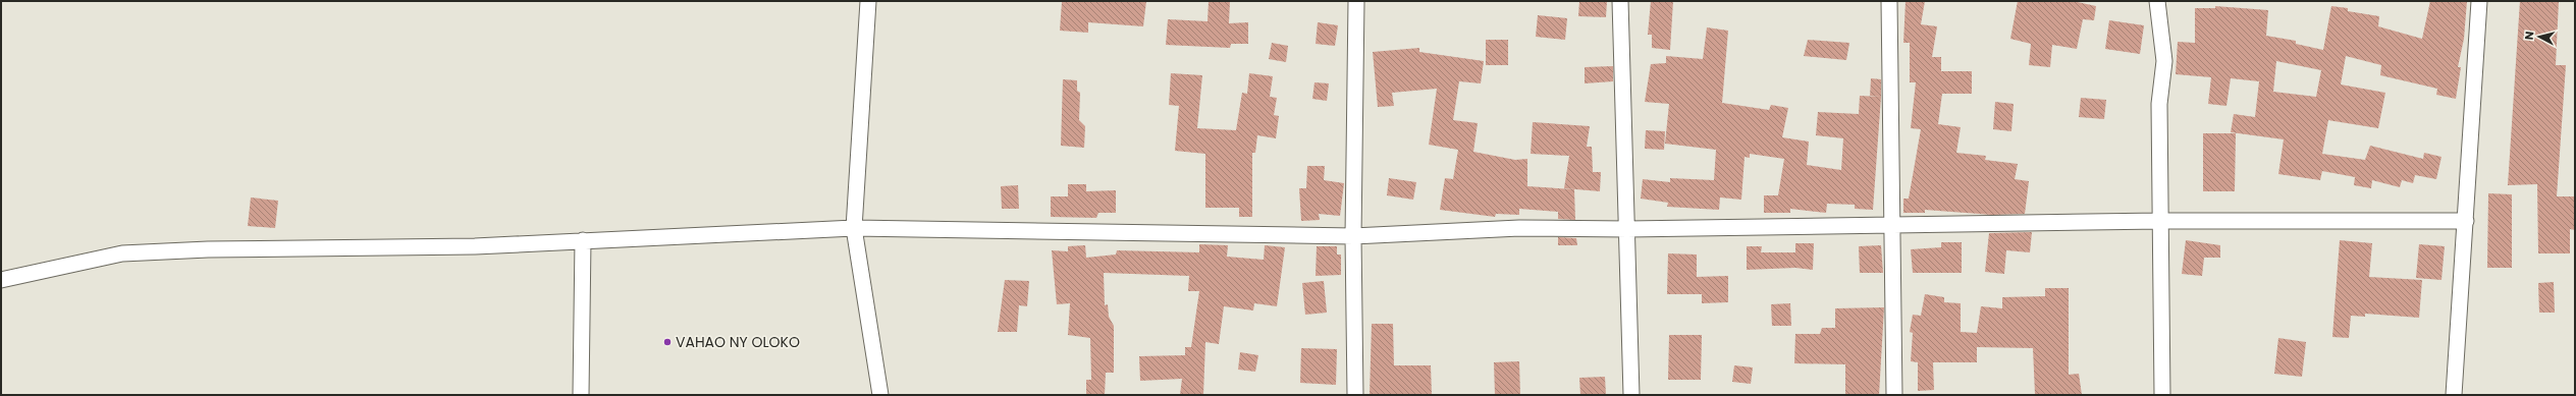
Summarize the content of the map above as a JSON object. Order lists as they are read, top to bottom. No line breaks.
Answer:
{"places":["VAHAO NY OLOKO"],"north":"left"}
